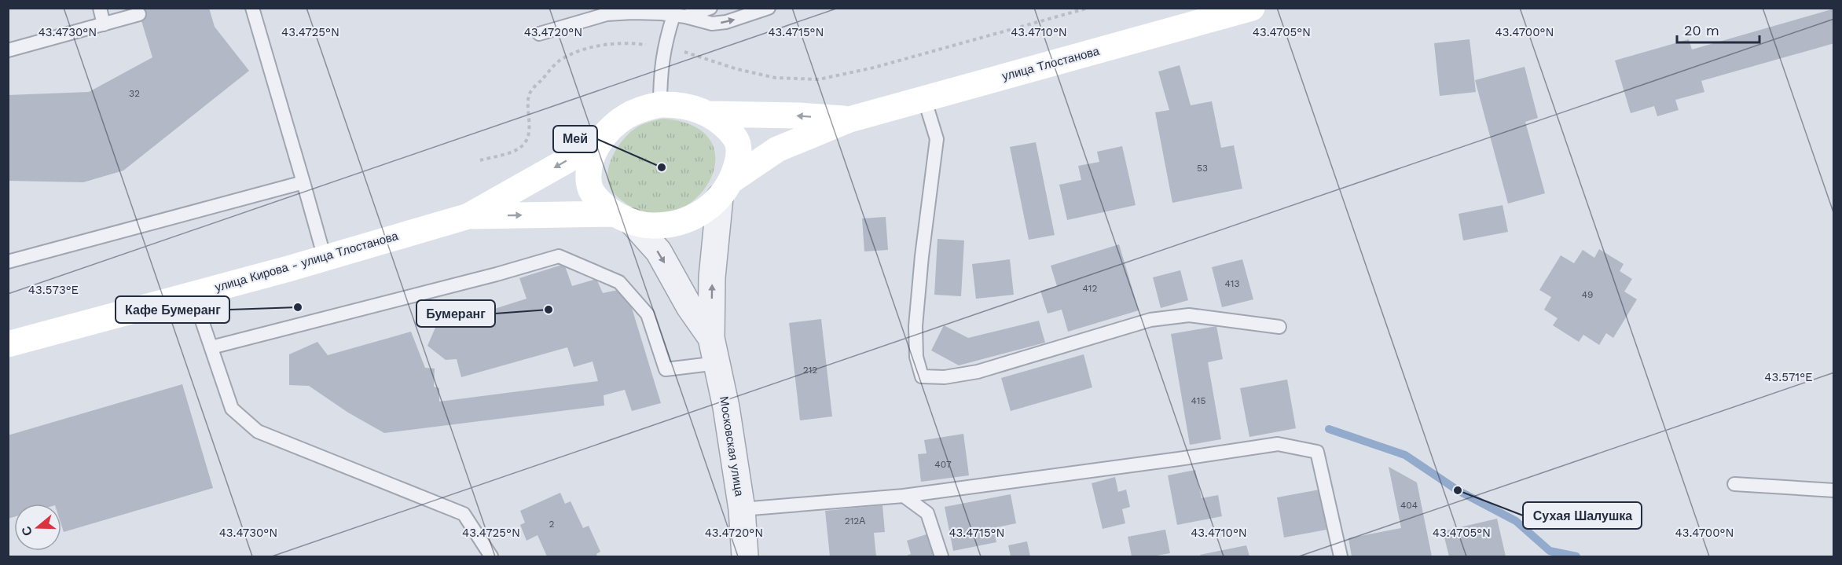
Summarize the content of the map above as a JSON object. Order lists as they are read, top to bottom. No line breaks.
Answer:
{"streets":{"main road":["улица Тлостанова","улица Кирова - улица Тлостанова"],"street":["Московская улица"]},"places":["Мей","Кафе Бумеранг","Бумеранг","Сухая Шалушка"],"house_numbers":["32","53","413","412","49","212","415","407","404","212А","2"],"scale_bar":"20 m","north":"left","coordinates":["43.4730°N","43.4725°N","43.4720°N","43.4715°N","43.4710°N","43.4705°N","43.4700°N","43.573°E","43.571°E"]}
